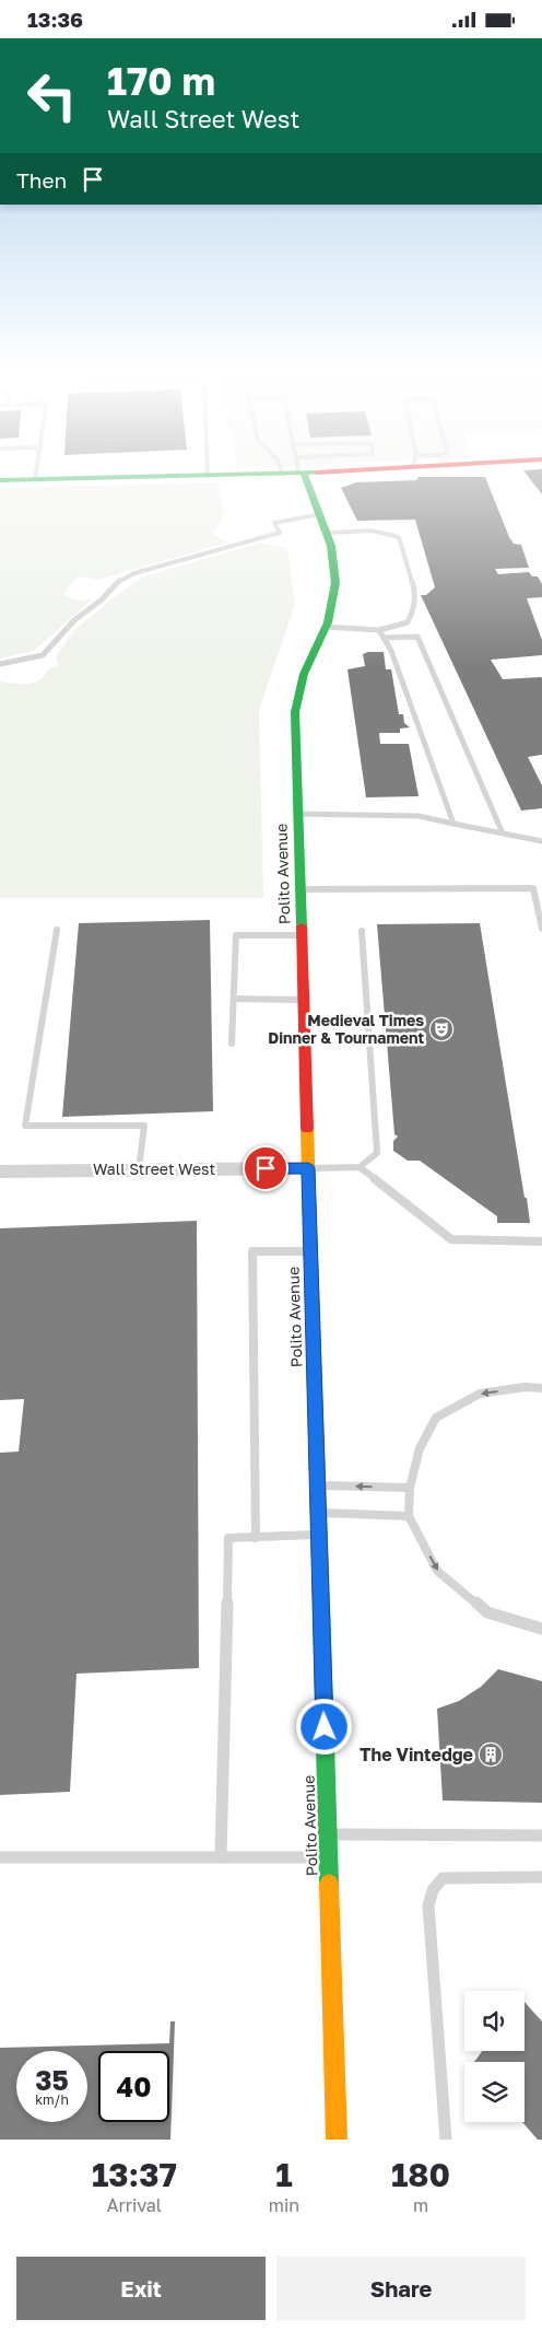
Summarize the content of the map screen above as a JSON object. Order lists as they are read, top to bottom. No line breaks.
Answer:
{"streets":{"street":["Polito Avenue","Wall Street West"]},"crossings":[["Polito Avenue","Wall Street West"]],"places":{"theatre":["Medieval Times Dinner & Tournament"],"building":["The Vintedge"]},"page":{"status":"13:36","turn":["170 m","Wall Street West"],"then":"Then","speed":"35 km/h","limit":"40","eta":["13:37","Arrival","1","min","180","m"],"buttons":["Exit","Share"]}}
